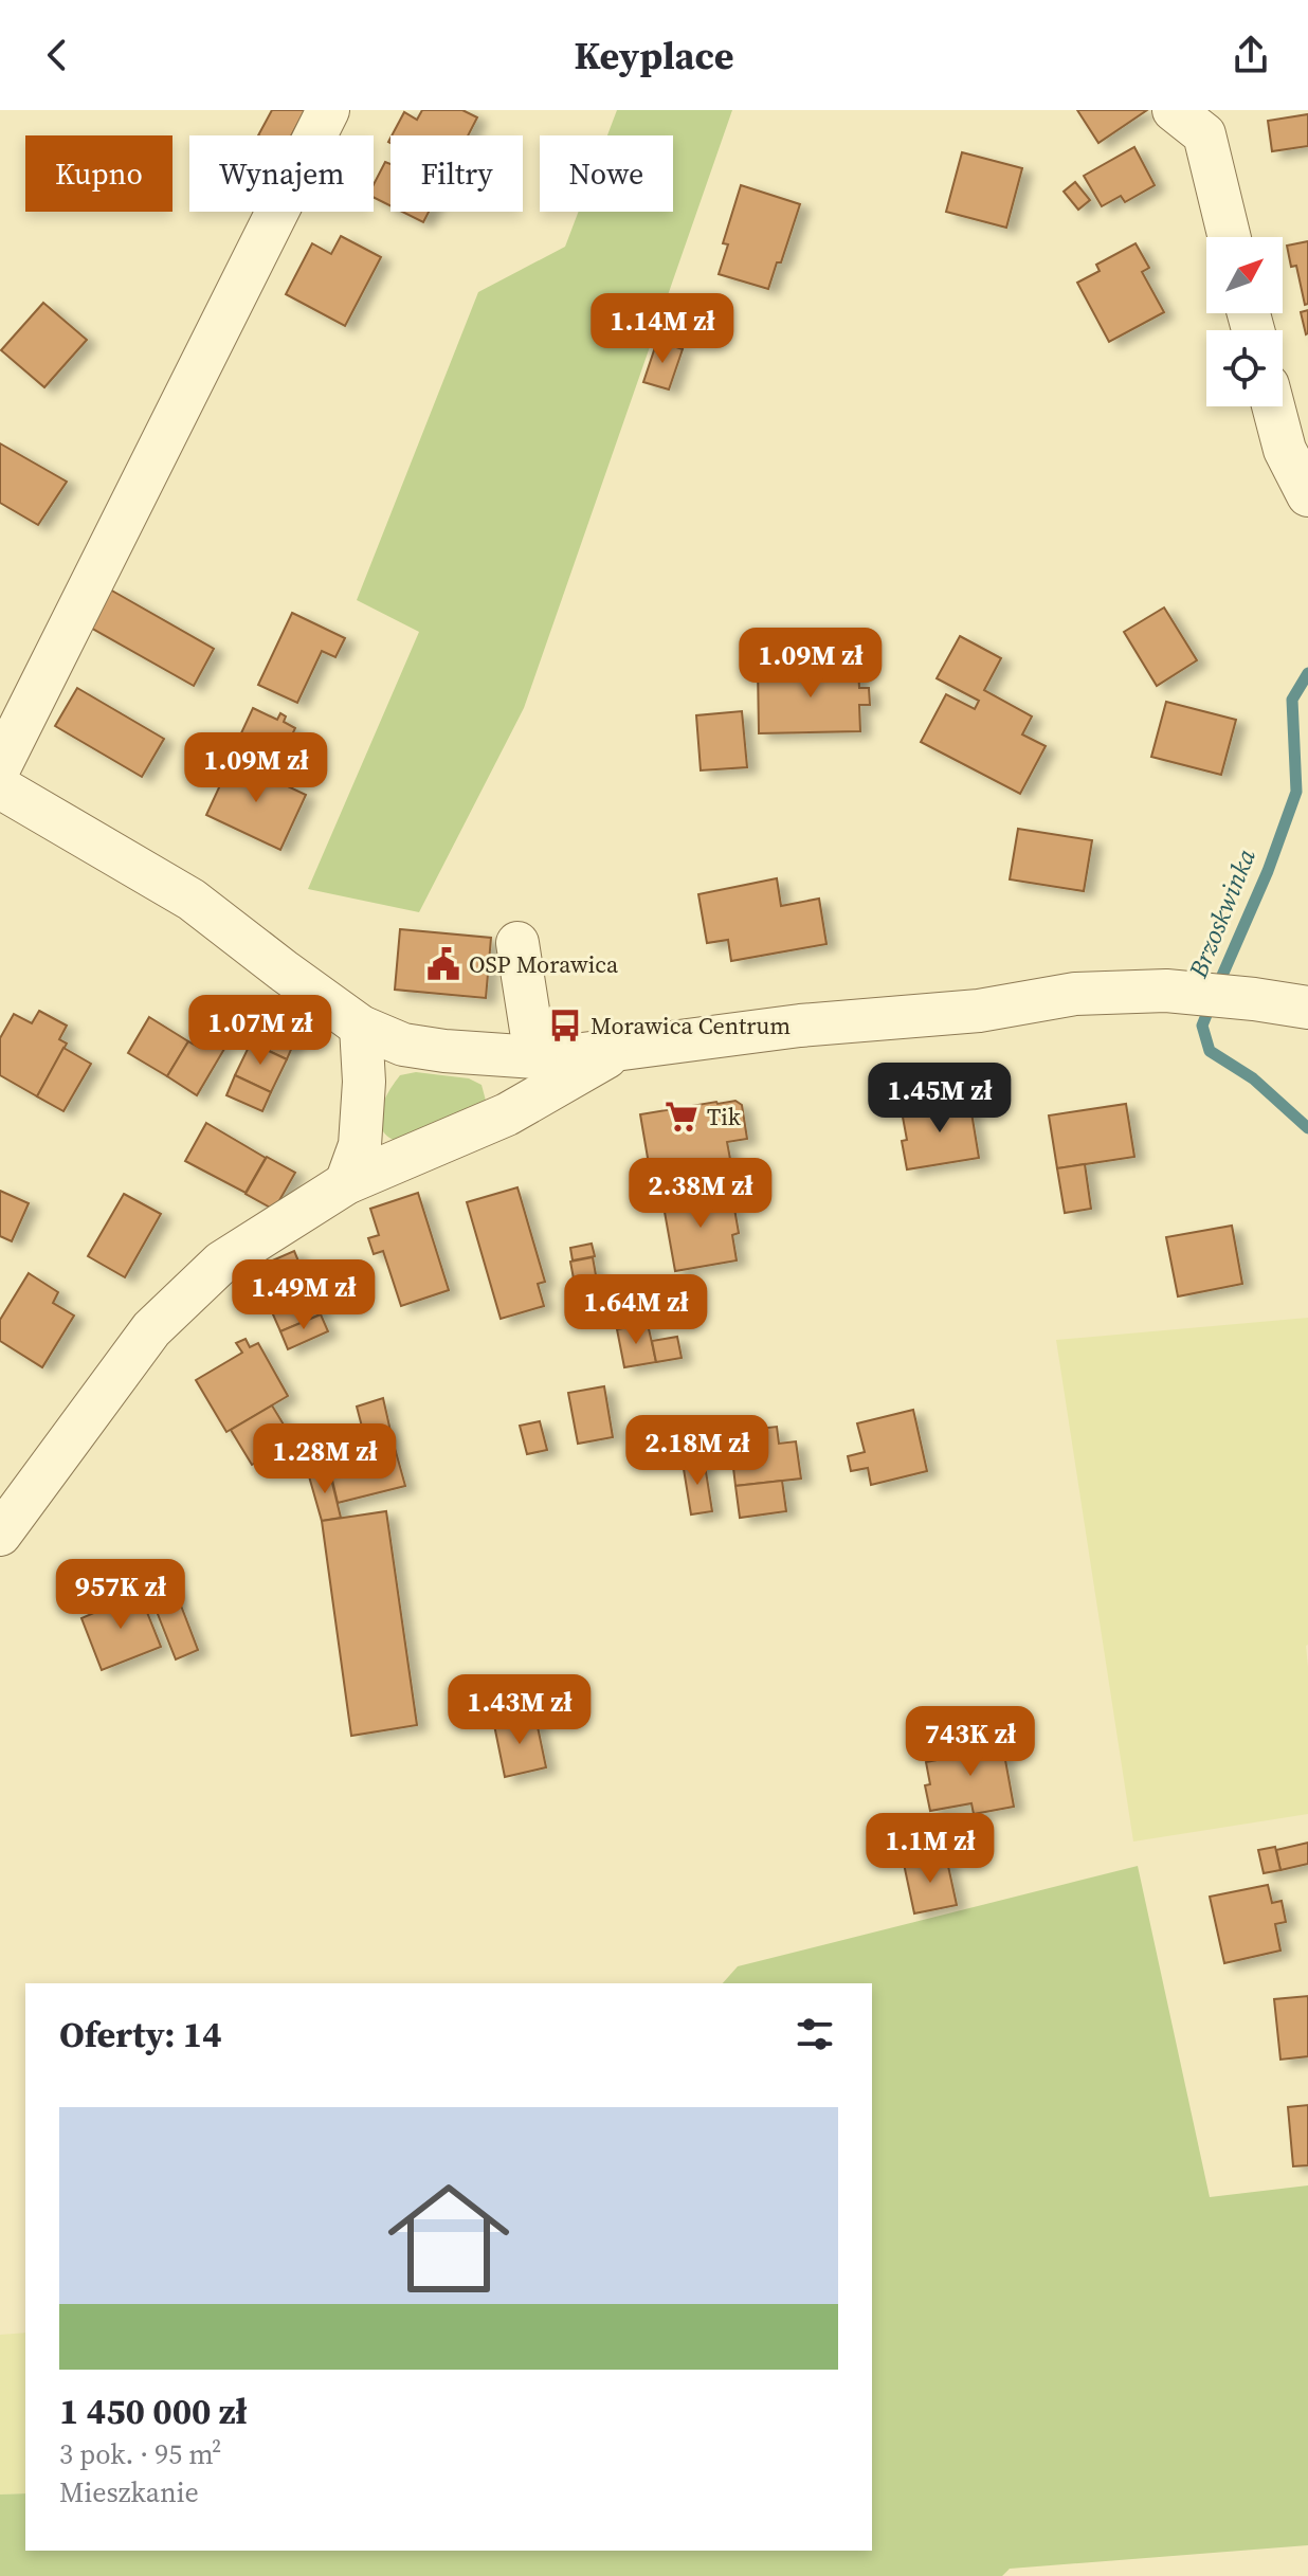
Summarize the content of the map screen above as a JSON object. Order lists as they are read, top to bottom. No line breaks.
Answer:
{"water":["Brzoskwinka"],"places":{"public building":["OSP Morawica"],"bus stop":["Morawica Centrum"],"supermarket":["Tik"]},"north":"top right","page":{"header":"Keyplace","chip":["Kupno","Wynajem","Filtry","Nowe"],"price":["1.14M zł","1.09M zł","1.09M zł","1.07M zł","1.45M zł","2.38M zł","1.49M zł","1.64M zł","2.18M zł","1.28M zł","957K zł","1.43M zł","743K zł","1.1M zł"],"heading":"Oferty: 14","list":[{"name":"1 450 000 zł","note":"3 pok. · 95 m² · Mieszkanie"}]}}
